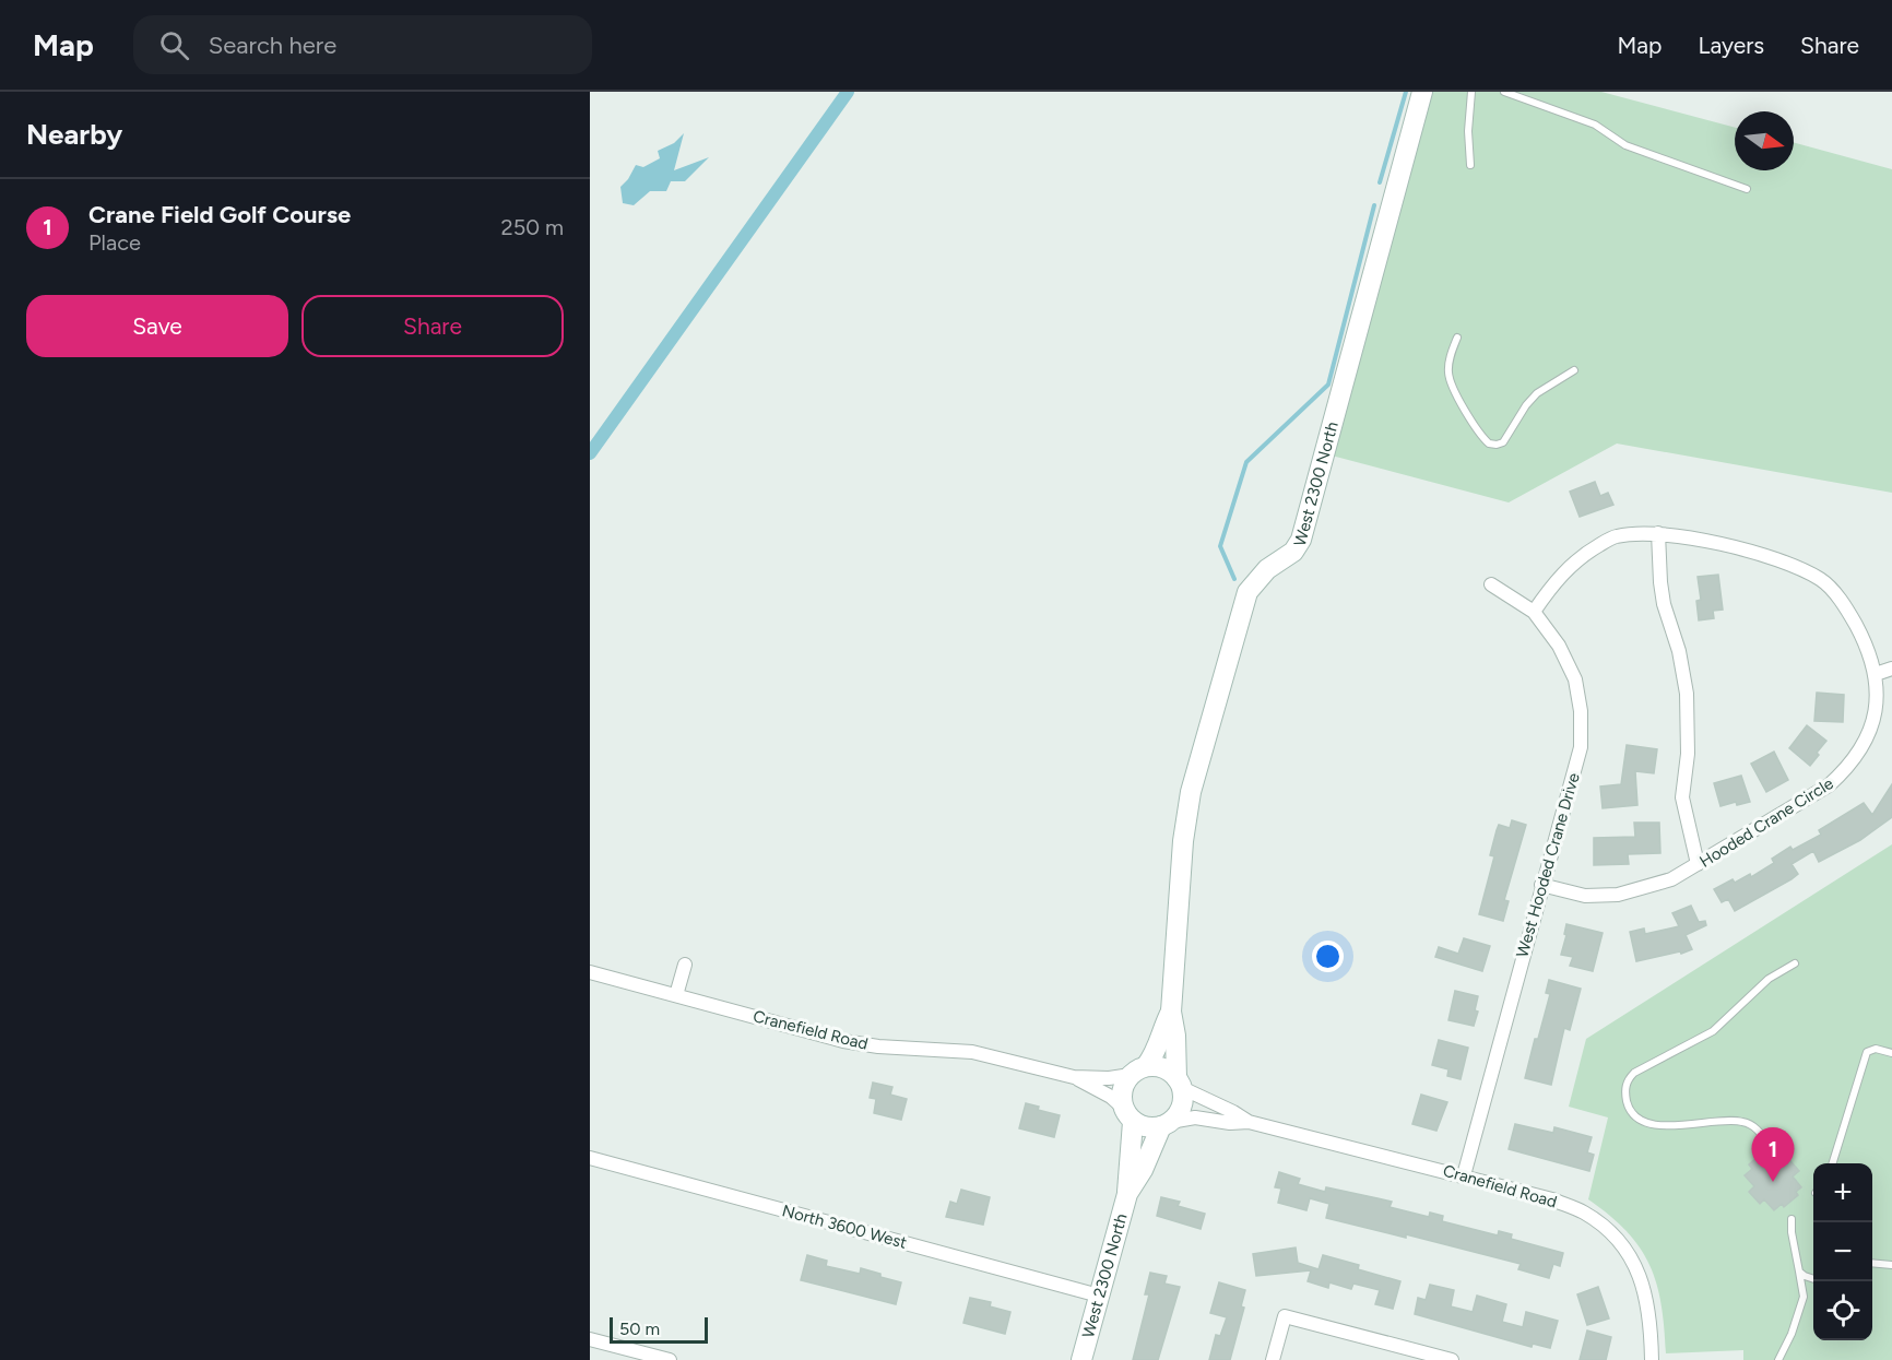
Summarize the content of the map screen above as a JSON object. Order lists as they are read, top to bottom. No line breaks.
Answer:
{"streets":{"street":["West 2300 North","Hooded Crane Circle","West Hooded Crane Drive","Cranefield Road","North 3600 West"]},"crossings":[["West 2300 North","North 3600 West"],["Hooded Crane Circle","West Hooded Crane Drive"],["West Hooded Crane Drive","Cranefield Road"]],"scale_bar":"50 m","north":"right","page":{"header":"Map","search":"Search here","nav":["Map","Layers","Share"],"heading":"Nearby","list":[{"mark":"1","name":"Crane Field Golf Course","note":"Place","value":"250 m"}],"buttons":["Save","Share"],"pins":"1","map_buttons":["+","−"],"scale":"50 m"}}
